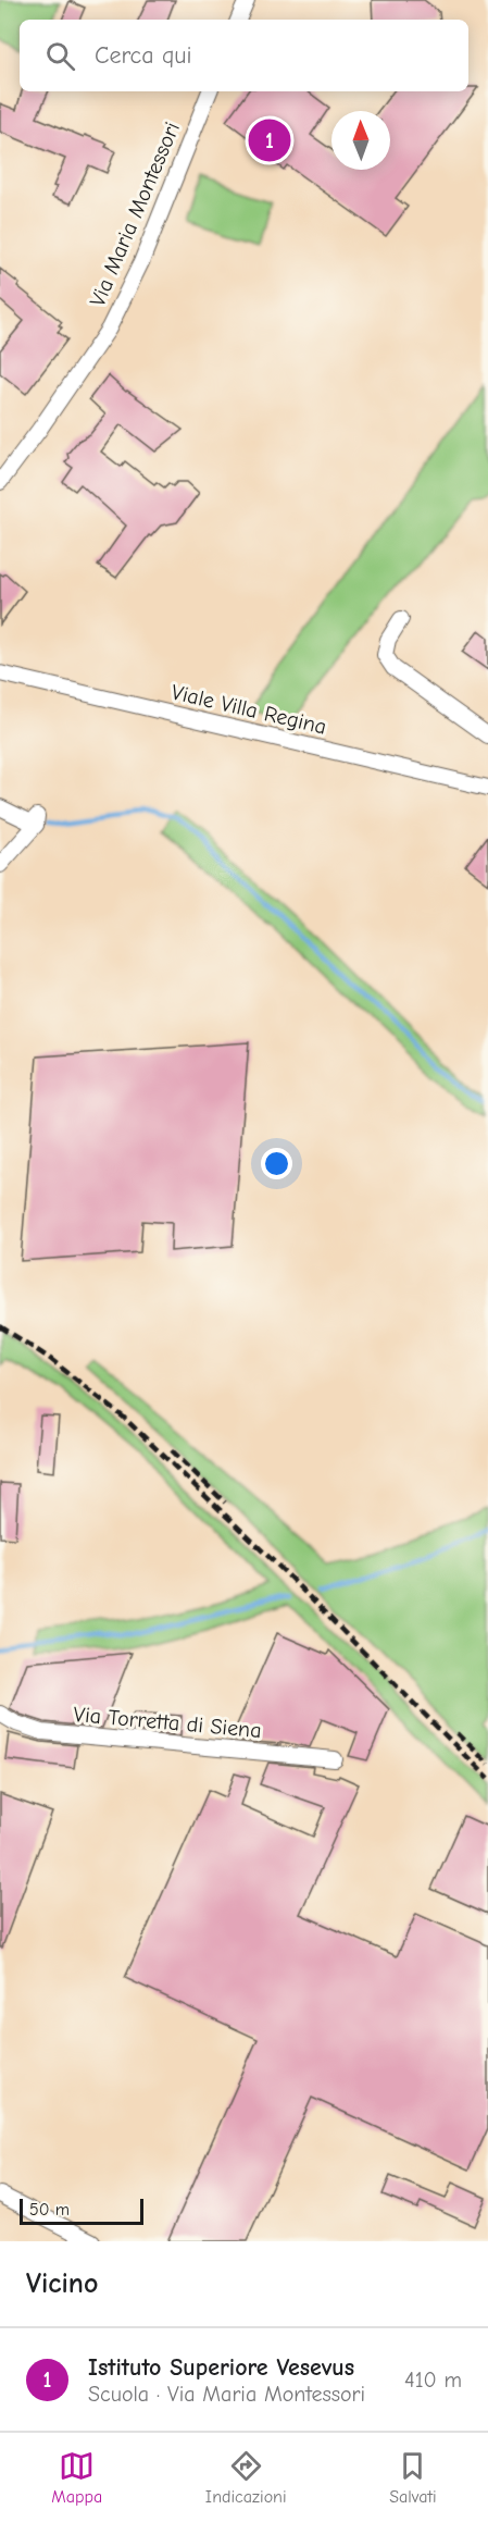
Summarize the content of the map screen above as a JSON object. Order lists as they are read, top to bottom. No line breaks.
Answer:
{"streets":{"street":["Via Maria Montessori","Viale Villa Regina","Via Torretta di Siena"]},"scale_bar":"50 m","north":"top","page":{"search":"Cerca qui","pins":"1","scale":"50 m","heading":"Vicino","list":[{"mark":"1","name":"Istituto Superiore Vesevus","note":"Scuola · Via Maria Montessori","value":"410 m"}],"nav":["Mappa","Indicazioni","Salvati"]}}
